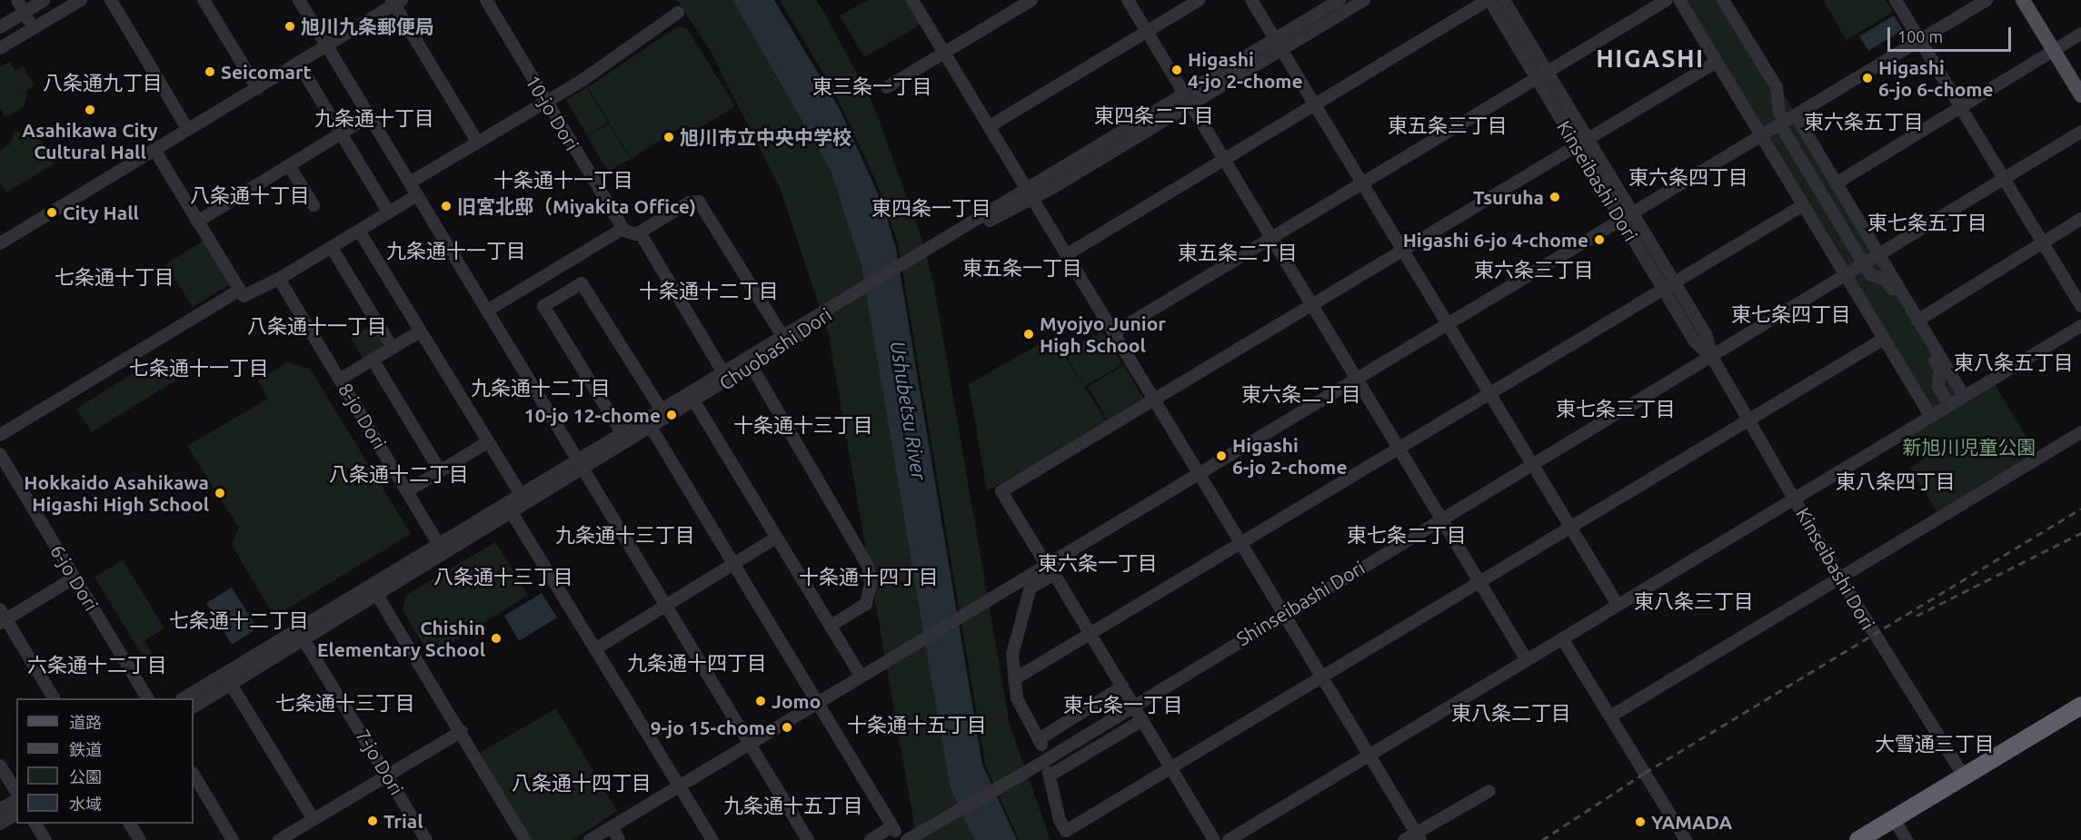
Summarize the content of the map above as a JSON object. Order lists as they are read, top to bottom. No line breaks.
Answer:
{"streets":{"street":["10-jo Dori","Kinseibashi Dori","Chuobashi Dori","8-jo Dori","6-jo Dori","Shinseibashi Dori","7-jo Dori"]},"crossings":[["Kinseibashi Dori","Shinseibashi Dori"],["Chuobashi Dori","8-jo Dori"],["Chuobashi Dori","7-jo Dori"]],"districts":["HIGASHI","八条通九丁目","東三条一丁目","東四条二丁目","九条通十丁目","東六条五丁目","東五条三丁目","東六条四丁目","十条通十一丁目","八条通十丁目","東四条一丁目","東七条五丁目","九条通十一丁目","東五条二丁目","東五条一丁目","東六条三丁目","七条通十丁目","十条通十二丁目","東七条四丁目","八条通十一丁目","東八条五丁目","七条通十一丁目","九条通十二丁目","東六条二丁目","東七条三丁目","十条通十三丁目","八条通十二丁目","東八条四丁目","九条通十三丁目","東七条二丁目","東六条一丁目","八条通十三丁目","十条通十四丁目","東八条三丁目","七条通十二丁目","九条通十四丁目","六条通十二丁目","七条通十三丁目","東七条一丁目","東八条二丁目","十条通十五丁目","大雪通三丁目","八条通十四丁目","九条通十五丁目"],"water":["Ushubetsu River"],"parks":["新旭川児童公園"],"places":["旭川九条郵便局","Higashi 4-jo 2-chome","Seicomart","Higashi 6-jo 6-chome","Asahikawa City Cultural Hall","旭川市立中央中学校","Tsuruha","旧宮北邸（Miyakita Office)","City Hall","Higashi 6-jo 4-chome","Myojyo Junior High School","10-jo 12-chome","Higashi 6-jo 2-chome","Hokkaido Asahikawa Higashi High School","Chishin Elementary School","Jomo","9-jo 15-chome","Trial","YAMADA"],"legend":["道路","鉄道","公園","水域"],"scale_bar":"100 m"}
